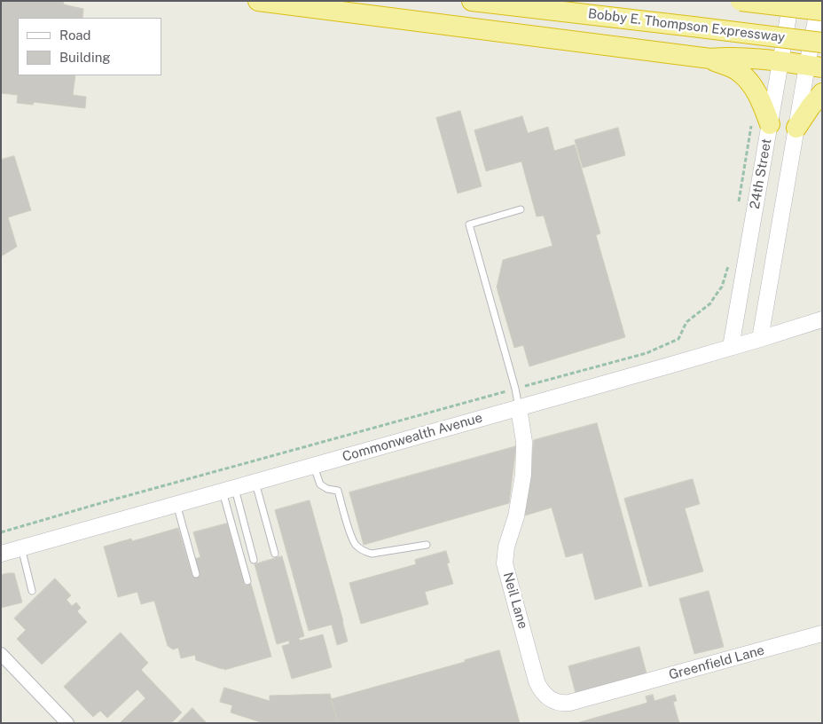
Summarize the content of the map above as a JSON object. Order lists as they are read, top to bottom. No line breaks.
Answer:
{"streets":{"highway":["Bobby E. Thompson Expressway"],"street":["24th Street","Commonwealth Avenue","Neil Lane","Greenfield Lane"]},"crossings":[["24th Street","Commonwealth Avenue"],["Commonwealth Avenue","Neil Lane"],["Neil Lane","Greenfield Lane"]],"legend":["Road","Building"]}
